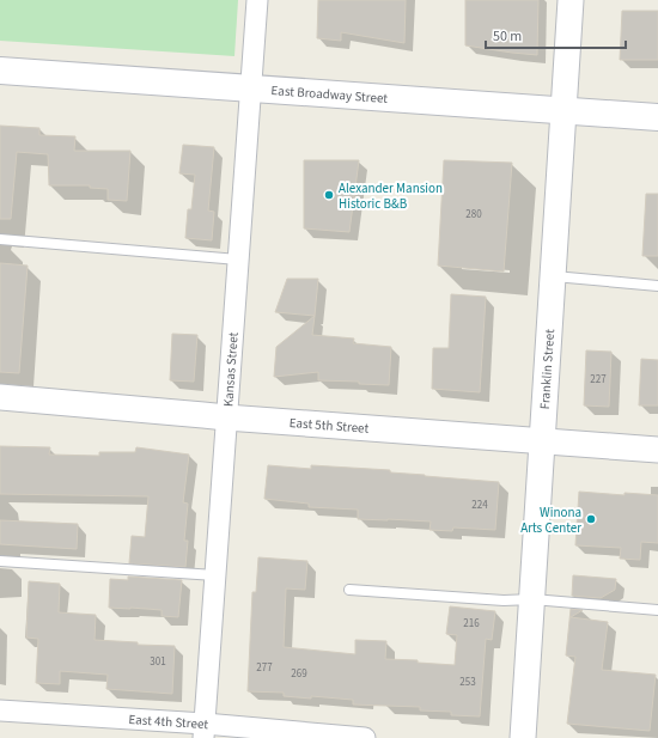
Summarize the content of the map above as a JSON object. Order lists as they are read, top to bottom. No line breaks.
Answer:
{"streets":{"main road":["East Broadway Street"],"street":["Kansas Street","Franklin Street","East 5th Street","East 4th Street"]},"crossings":[["East Broadway Street","Kansas Street"],["East Broadway Street","Franklin Street"],["Kansas Street","East 5th Street"],["Kansas Street","East 4th Street"],["Franklin Street","East 5th Street"]],"places":["Alexander Mansion Historic B&B","Winona Arts Center"],"house_numbers":["280","227","224","216","301","277","269","253"],"scale_bar":"50 m"}
